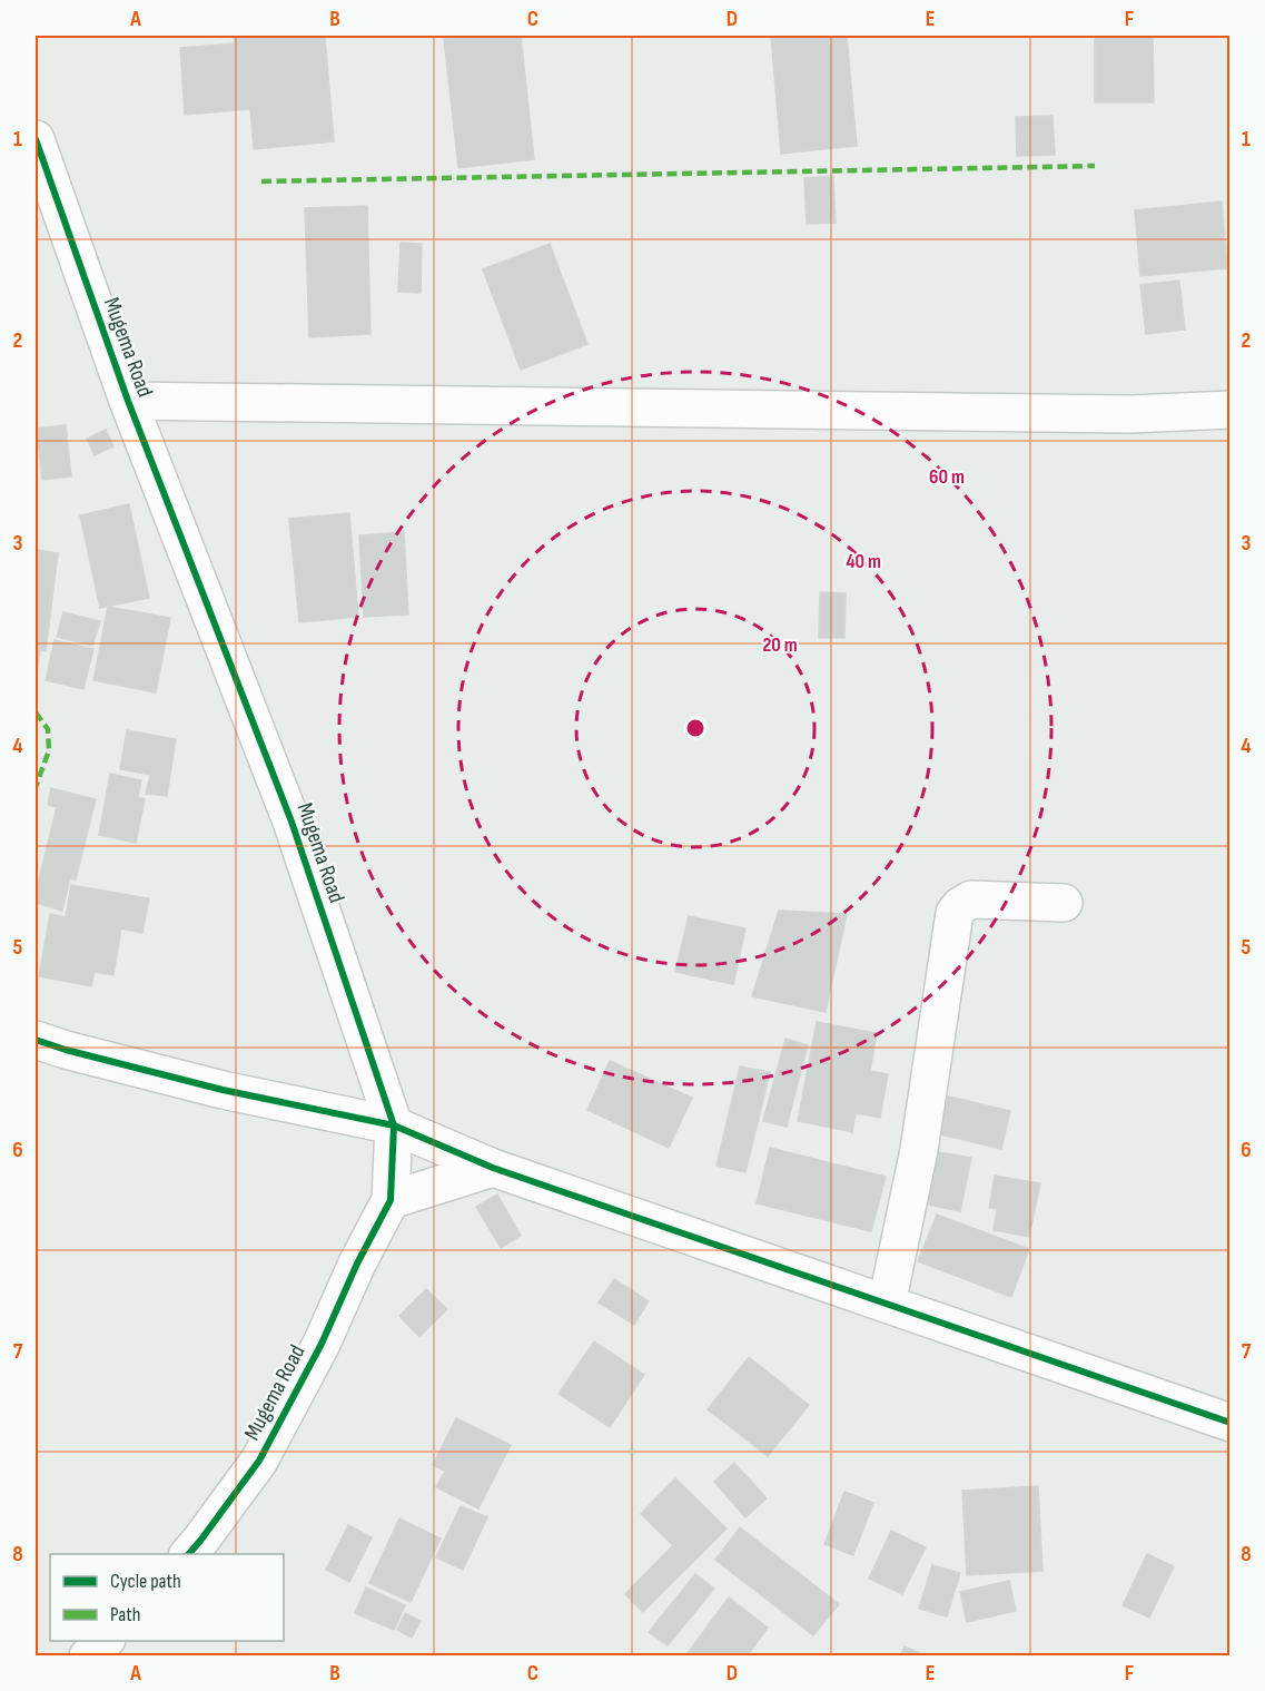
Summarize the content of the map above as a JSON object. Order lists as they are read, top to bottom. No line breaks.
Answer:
{"streets":{"street":["Mugema Road"]},"legend":["Cycle path","Path"],"grid":{"columns":["A","B","C","D","E","F"],"rows":["1","2","3","4","5","6","7","8"]},"rings":["60 m","40 m","20 m"]}
